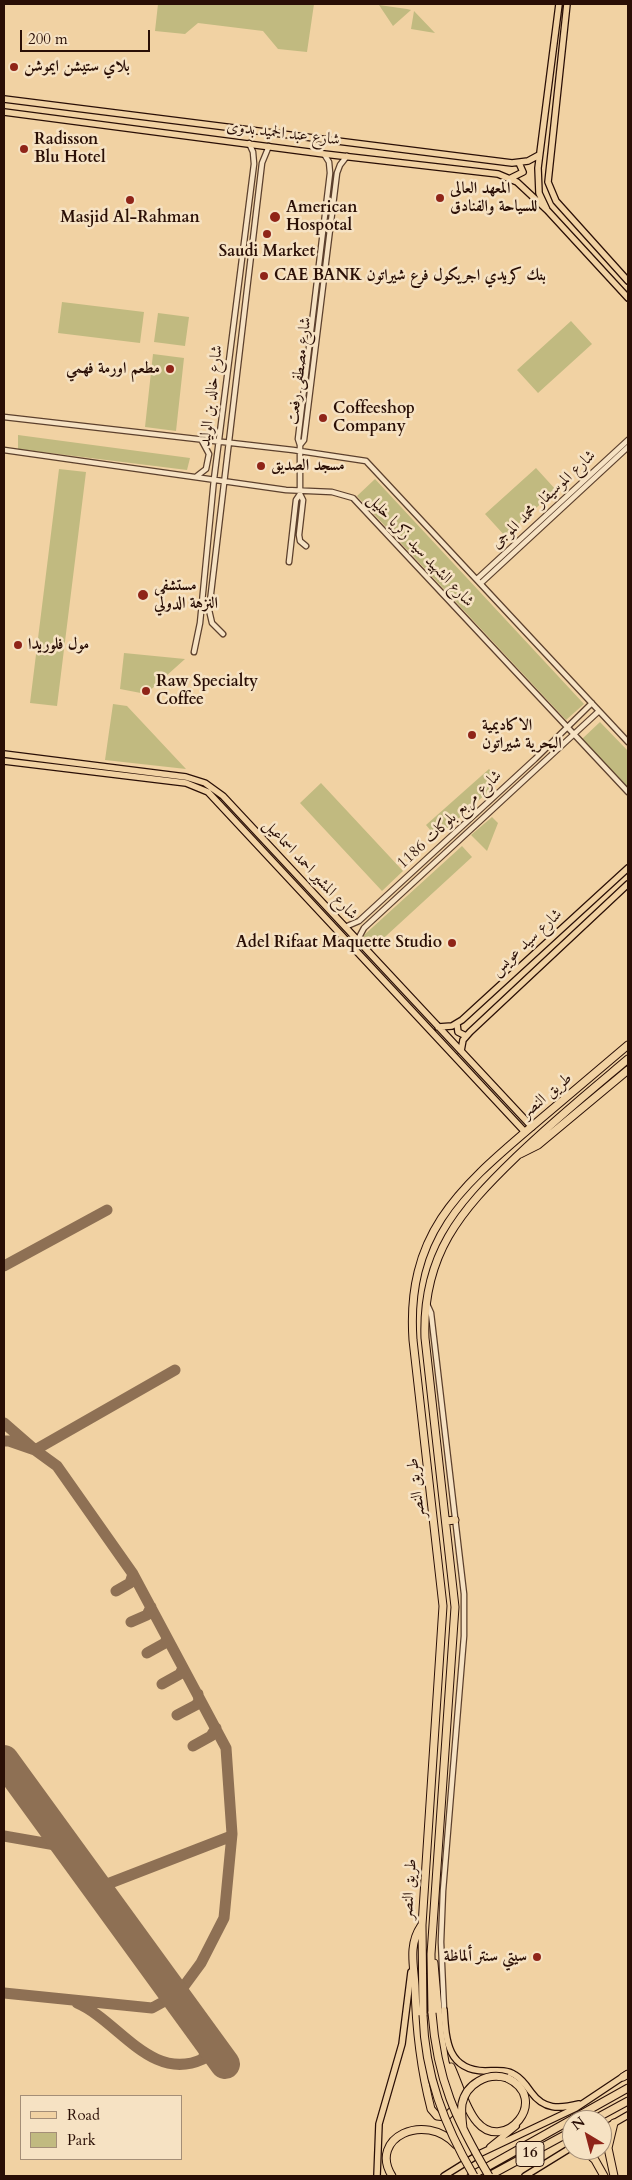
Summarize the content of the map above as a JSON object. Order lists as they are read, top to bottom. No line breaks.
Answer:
{"streets":{"highway":["طريق النصر","16"],"main road":["شارع عبد الحميد بدوى","شارع المشير احمد اسماعيل","شارع سيد عويس"],"street":["شارع مصطفى رفعت","شارع خالد بن الوليد","شارع الموسيقار محمد الموجى","شارع الشهيد سيد زكريا خليل","شارع مربع بلوكات 1186"]},"crossings":[["شارع عبد الحميد بدوى","شارع مصطفى رفعت"],["شارع عبد الحميد بدوى","شارع خالد بن الوليد"],["شارع خالد بن الوليد","شارع الشهيد سيد زكريا خليل"],["شارع الموسيقار محمد الموجى","شارع الشهيد سيد زكريا خليل"],["شارع الشهيد سيد زكريا خليل","شارع مربع بلوكات 1186"],["شارع مربع بلوكات 1186","شارع المشير احمد اسماعيل"],["شارع المشير احمد اسماعيل","طريق النصر"],["طريق النصر","16"]],"places":["بلاي ستيشن ايموشن","Radisson Blu Hotel","المعهد العالى للسياحة والفنادق","Masjid Al-Rahman","American Hospotal","Saudi Market","CAE BANK بنك كريدي اجريكول فرع شيراتون","مطعم اورمة فهمي","Coffeeshop Company","مسجد الصديق","مستشفى النزهة الدولي","مول فلوريدا","Raw Specialty Coffee","الاكاديمية البحرية شيراتون","Adel Rifaat Maquette Studio","سيتي سنتر ألماظة"],"legend":["Road","Park"],"scale_bar":"200 m","north":"top left"}
